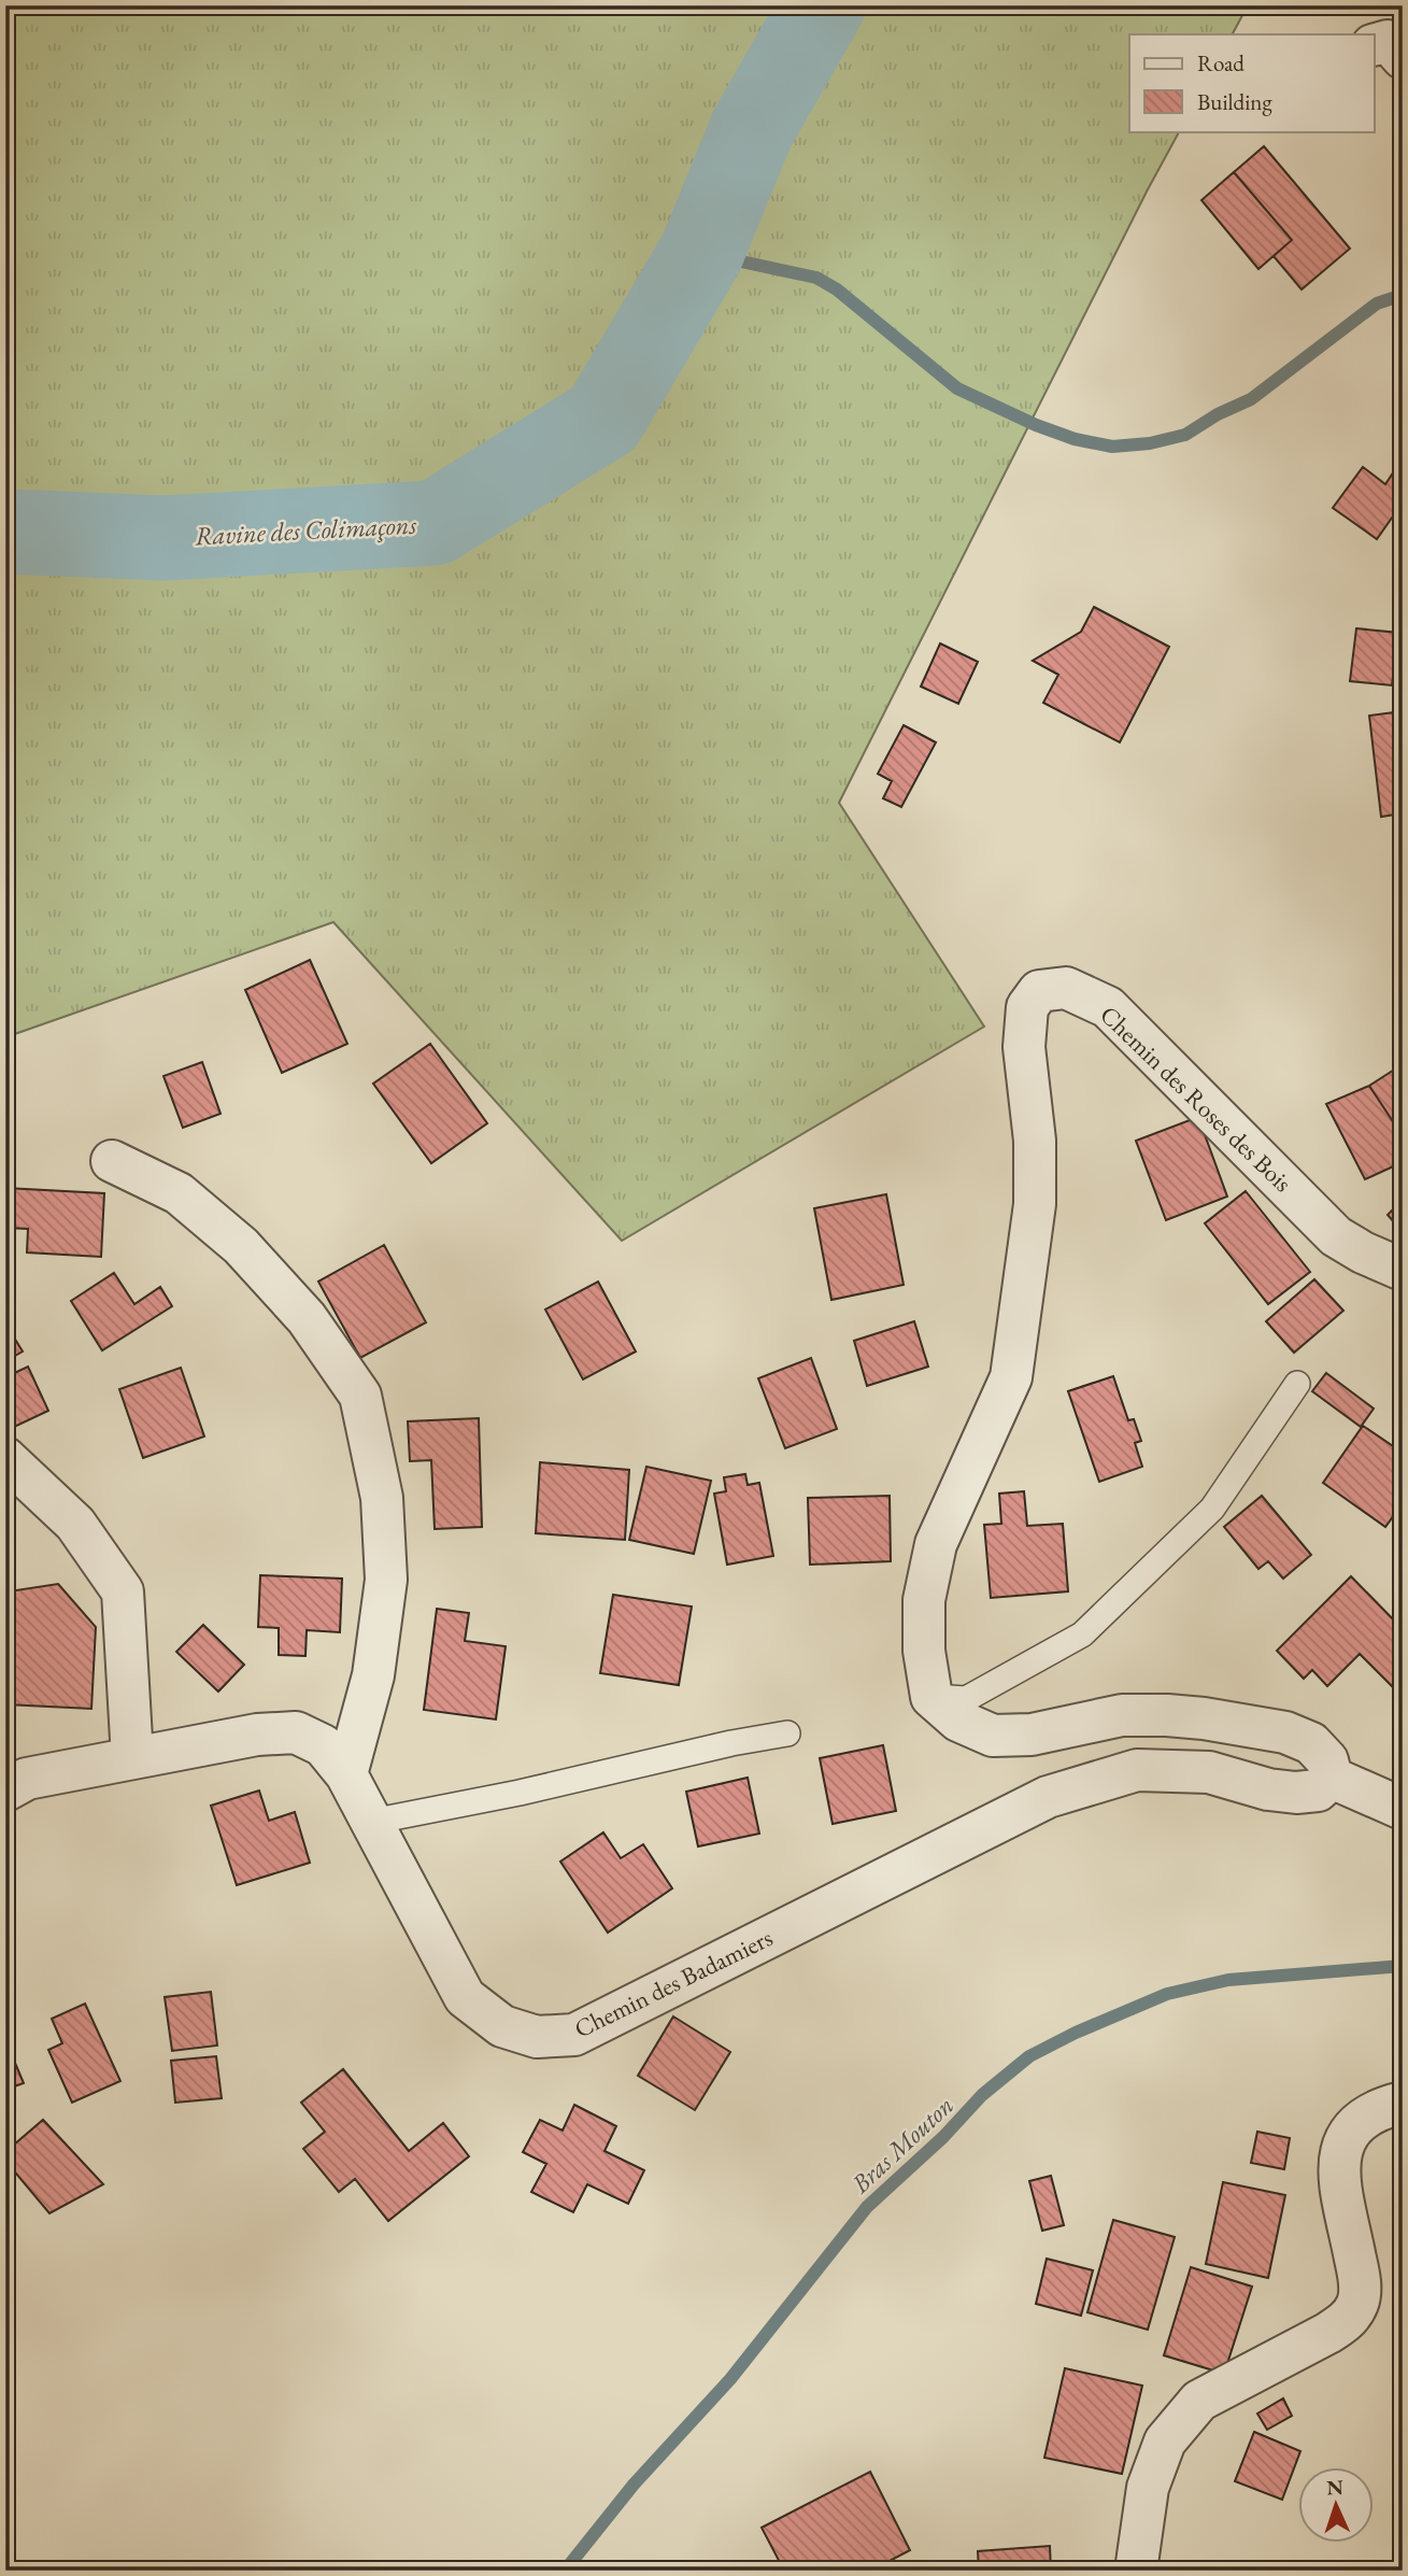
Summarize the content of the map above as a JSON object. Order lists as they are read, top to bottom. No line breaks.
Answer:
{"streets":{"street":["Chemin des Roses des Bois","Chemin des Badamiers"]},"water":["Ravine des Colimaçons","Bras Mouton"],"legend":["Road","Building"],"north":"top"}
